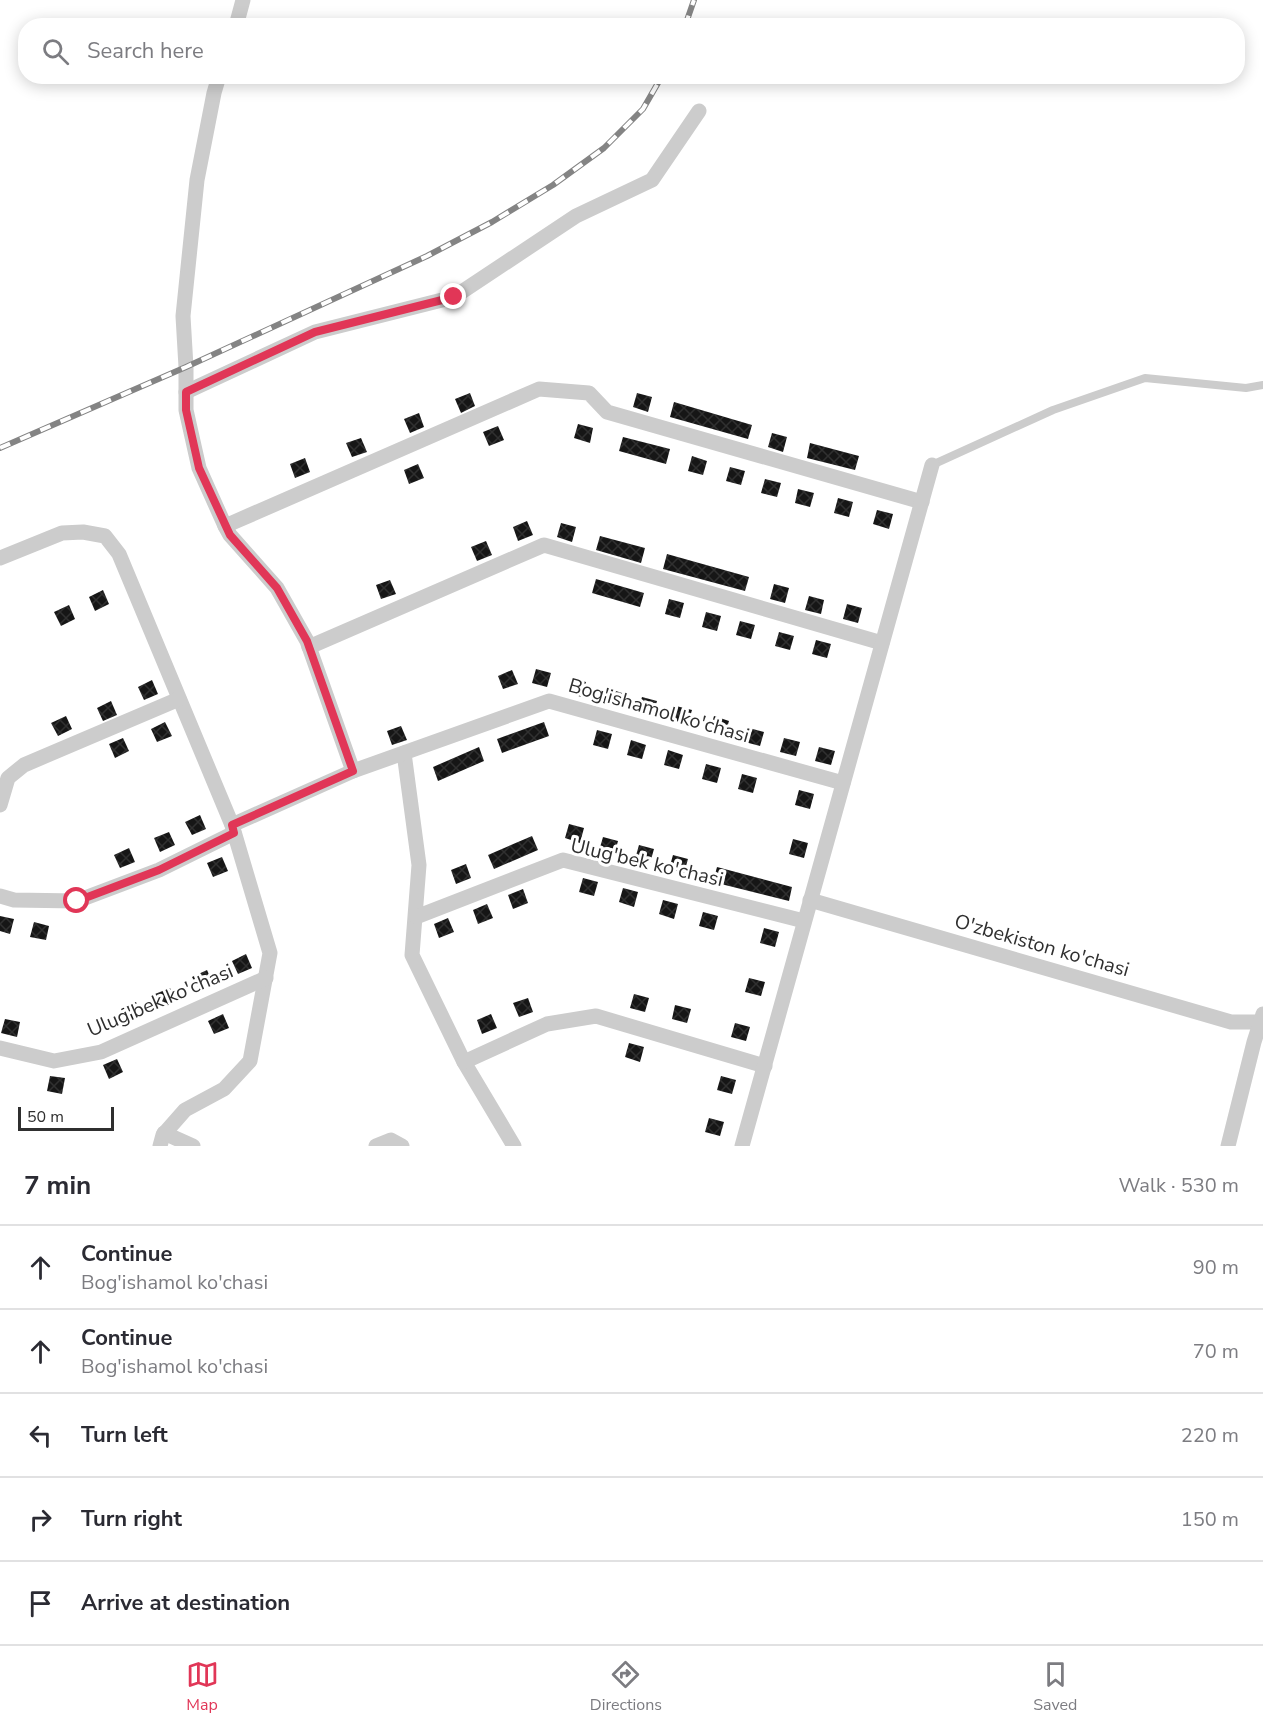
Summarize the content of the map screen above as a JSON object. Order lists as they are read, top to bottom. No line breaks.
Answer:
{"streets":{"street":["Bog'ishamol ko'chasi","Ulug'bek ko'chasi","O'zbekiston ko'chasi"]},"scale_bar":"50 m","page":{"search":"Search here","scale":"50 m","heading":["7 min","Walk · 530 m"],"list":[["Continue","Bog'ishamol ko'chasi","90 m"],["Continue","Bog'ishamol ko'chasi","70 m"],["Turn left","220 m"],["Turn right","150 m"],"Arrive at destination"],"nav":["Map","Directions","Saved"]}}
